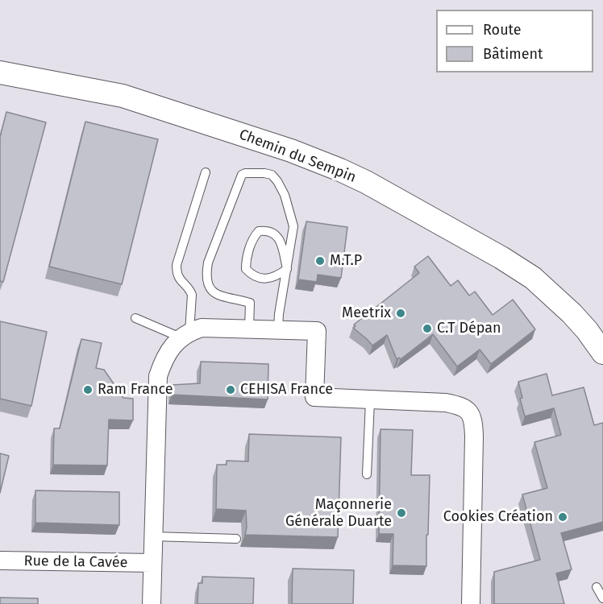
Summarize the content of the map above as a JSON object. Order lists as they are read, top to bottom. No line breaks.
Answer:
{"streets":{"street":["Chemin du Sempin","Rue de la Cavée"]},"places":["M.T.P","Meetrix","C.T Dépan","Ram France","CEHISA France","Maçonnerie Générale Duarte","Cookies Création"],"legend":["Route","Bâtiment"]}
